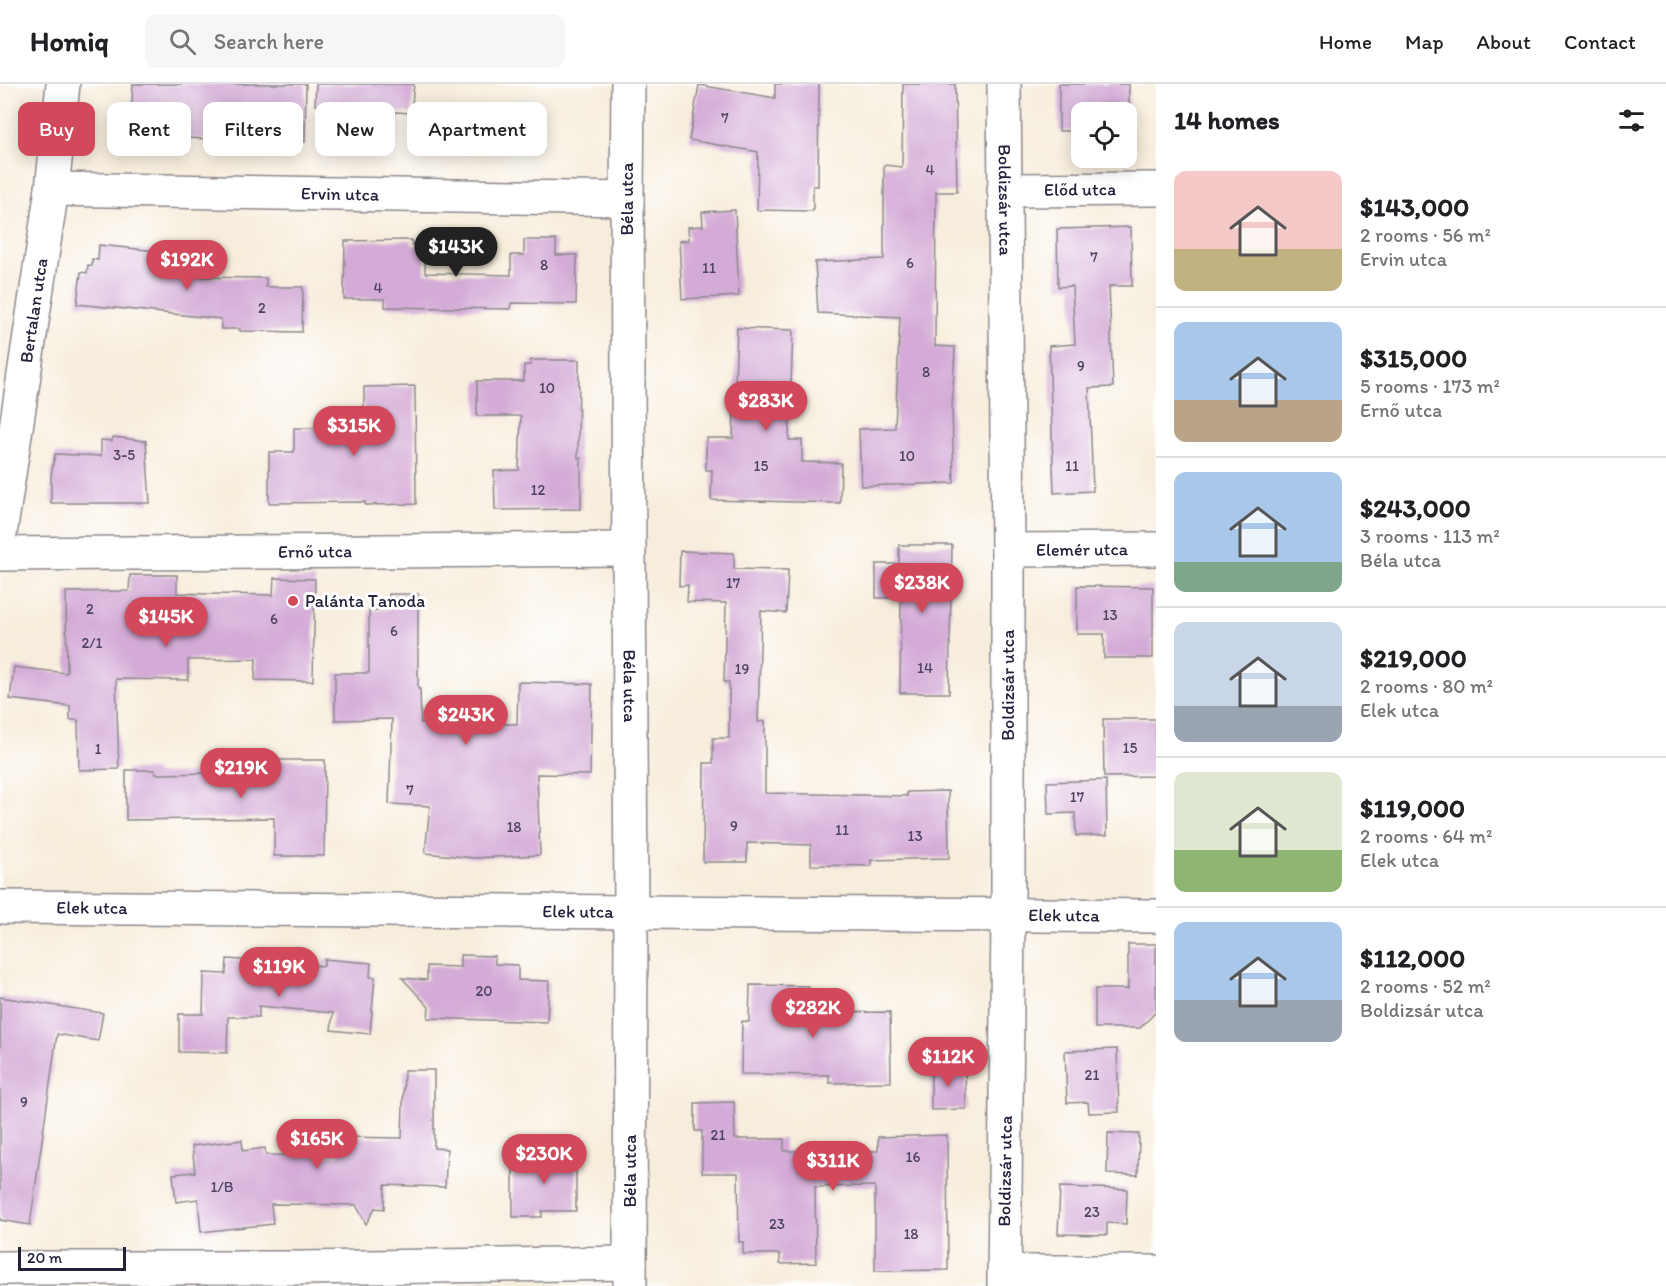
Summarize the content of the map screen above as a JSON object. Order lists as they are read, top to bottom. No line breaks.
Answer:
{"streets":{"street":["Előd utca","Ervin utca","Béla utca","Boldizsár utca","Bertalan utca","Elemér utca","Ernő utca","Elek utca"]},"crossings":[["Előd utca","Boldizsár utca"],["Ervin utca","Béla utca"],["Ervin utca","Bertalan utca"],["Béla utca","Ernő utca"],["Béla utca","Elek utca"],["Boldizsár utca","Elemér utca"],["Boldizsár utca","Elek utca"]],"places":["Palánta Tanoda"],"house_numbers":["7","4","7","6","8","11","4","2","9","8","10","3-5","10","15","11","12","17","2","13","6","6","2/1","14","19","15","1","7","17","9","18","11","13","20","21","9","21","16","1/B","23","23","18"],"scale_bar":"20 m","page":{"header":"Homiq","search":"Search here","nav":["Home","Map","About","Contact"],"heading":"14 homes","chip":["Buy","Rent","Filters","New","Apartment"],"list":[{"name":"$143,000","note":"2 rooms · 56 m² · Ervin utca"},{"name":"$315,000","note":"5 rooms · 173 m² · Ernő utca"},{"name":"$243,000","note":"3 rooms · 113 m² · Béla utca"},{"name":"$219,000","note":"2 rooms · 80 m² · Elek utca"},{"name":"$119,000","note":"2 rooms · 64 m² · Elek utca"},{"name":"$112,000","note":"2 rooms · 52 m² · Boldizsár utca"}],"price":["$143K","$192K","$283K","$315K","$238K","$145K","$243K","$219K","$119K","$282K","$112K","$165K","$230K","$311K"],"scale":"20 m"}}
